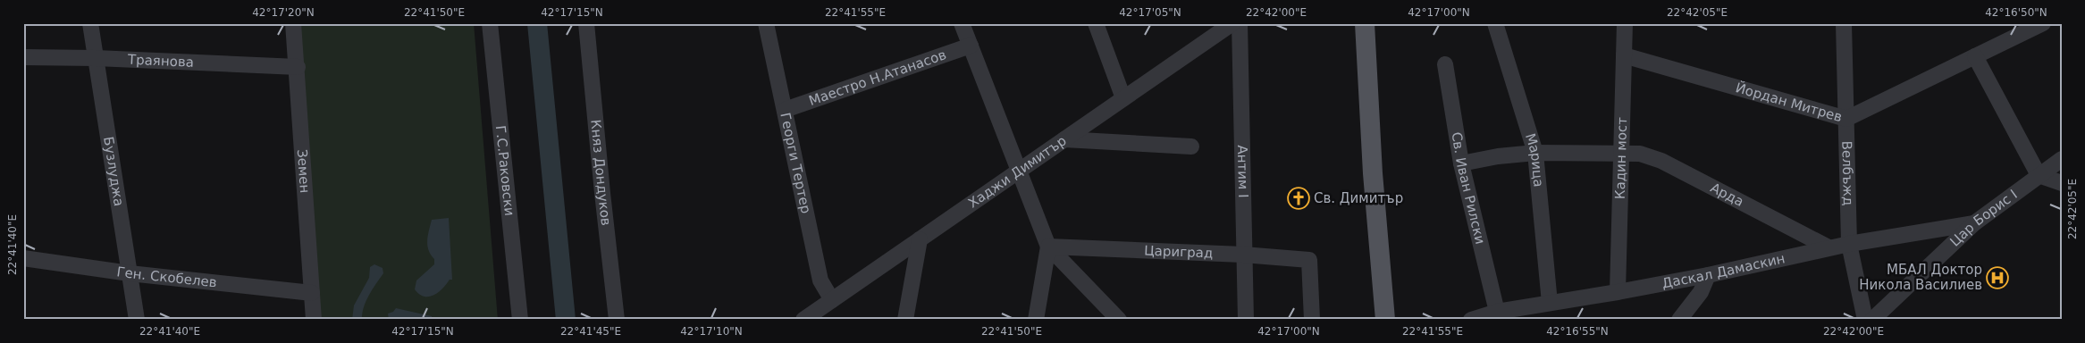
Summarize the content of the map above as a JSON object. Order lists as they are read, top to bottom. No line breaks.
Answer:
{"streets":{"street":["Траянова","Маестро Н.Атанасов","Йордан Митрев","Кадин мост","Марица","Георги Тертер","Бузлуджа","Земен","Г.С.Раковски","Княз Дондуков","Хаджи Димитър","Антим I","Велбъжд","Св. Иван Рилски","Арда","Цар Борис I","Цариград","Даскал Дамаскин","Ген. Скобелев"]},"crossings":[["Траянова","Бузлуджа"],["Траянова","Земен"],["Маестро Н.Атанасов","Георги Тертер"],["Йордан Митрев","Кадин мост"],["Йордан Митрев","Велбъжд"],["Кадин мост","Арда"],["Кадин мост","Даскал Дамаскин"],["Марица","Арда"],["Марица","Даскал Дамаскин"],["Георги Тертер","Хаджи Димитър"],["Бузлуджа","Ген. Скобелев"],["Земен","Ген. Скобелев"],["Антим I","Цариград"],["Велбъжд","Даскал Дамаскин"],["Св. Иван Рилски","Арда"],["Св. Иван Рилски","Даскал Дамаскин"],["Арда","Даскал Дамаскин"],["Цар Борис I","Даскал Дамаскин"]],"places":{"church":["Св. Димитър"],"hospital":["МБАЛ Доктор Никола Василиев"]},"coordinates":["42°17'20\"N","22°41'50\"E","42°17'15\"N","22°41'55\"E","42°17'05\"N","22°42'00\"E","42°17'00\"N","22°42'05\"E","42°16'50\"N","22°41'40\"E","22°41'45\"E","42°17'10\"N","42°16'55\"N"]}
